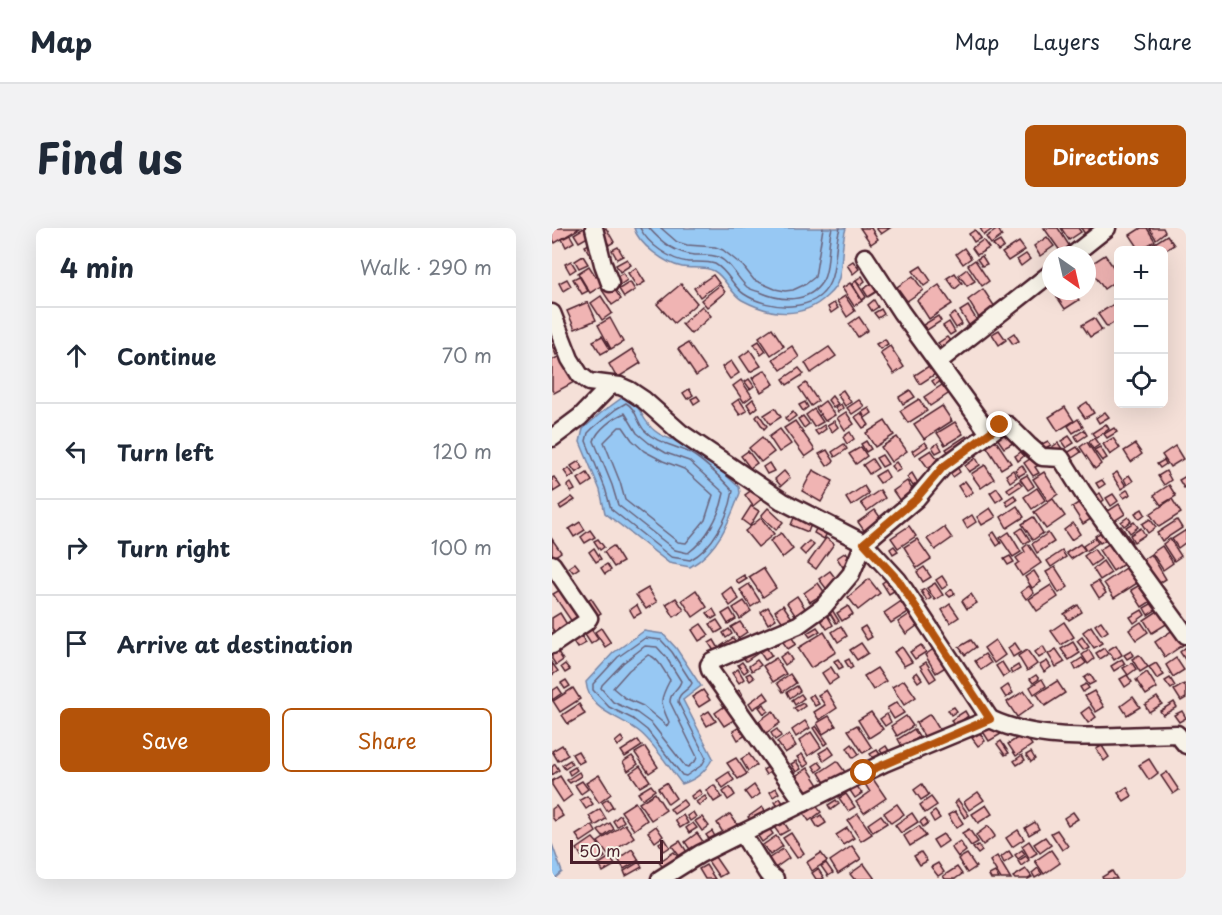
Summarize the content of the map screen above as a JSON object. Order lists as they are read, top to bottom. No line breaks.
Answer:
{"scale_bar":"50 m","north":"bottom right","page":{"header":"Map","nav":["Map","Layers","Share"],"title":"Find us","buttons":["Directions",["Save","Share"]],"heading":["4 min","Walk · 290 m"],"map_buttons":["+","−"],"list":[["Continue","70 m"],["Turn left","120 m"],["Turn right","100 m"],"Arrive at destination"],"scale":"50 m"}}
